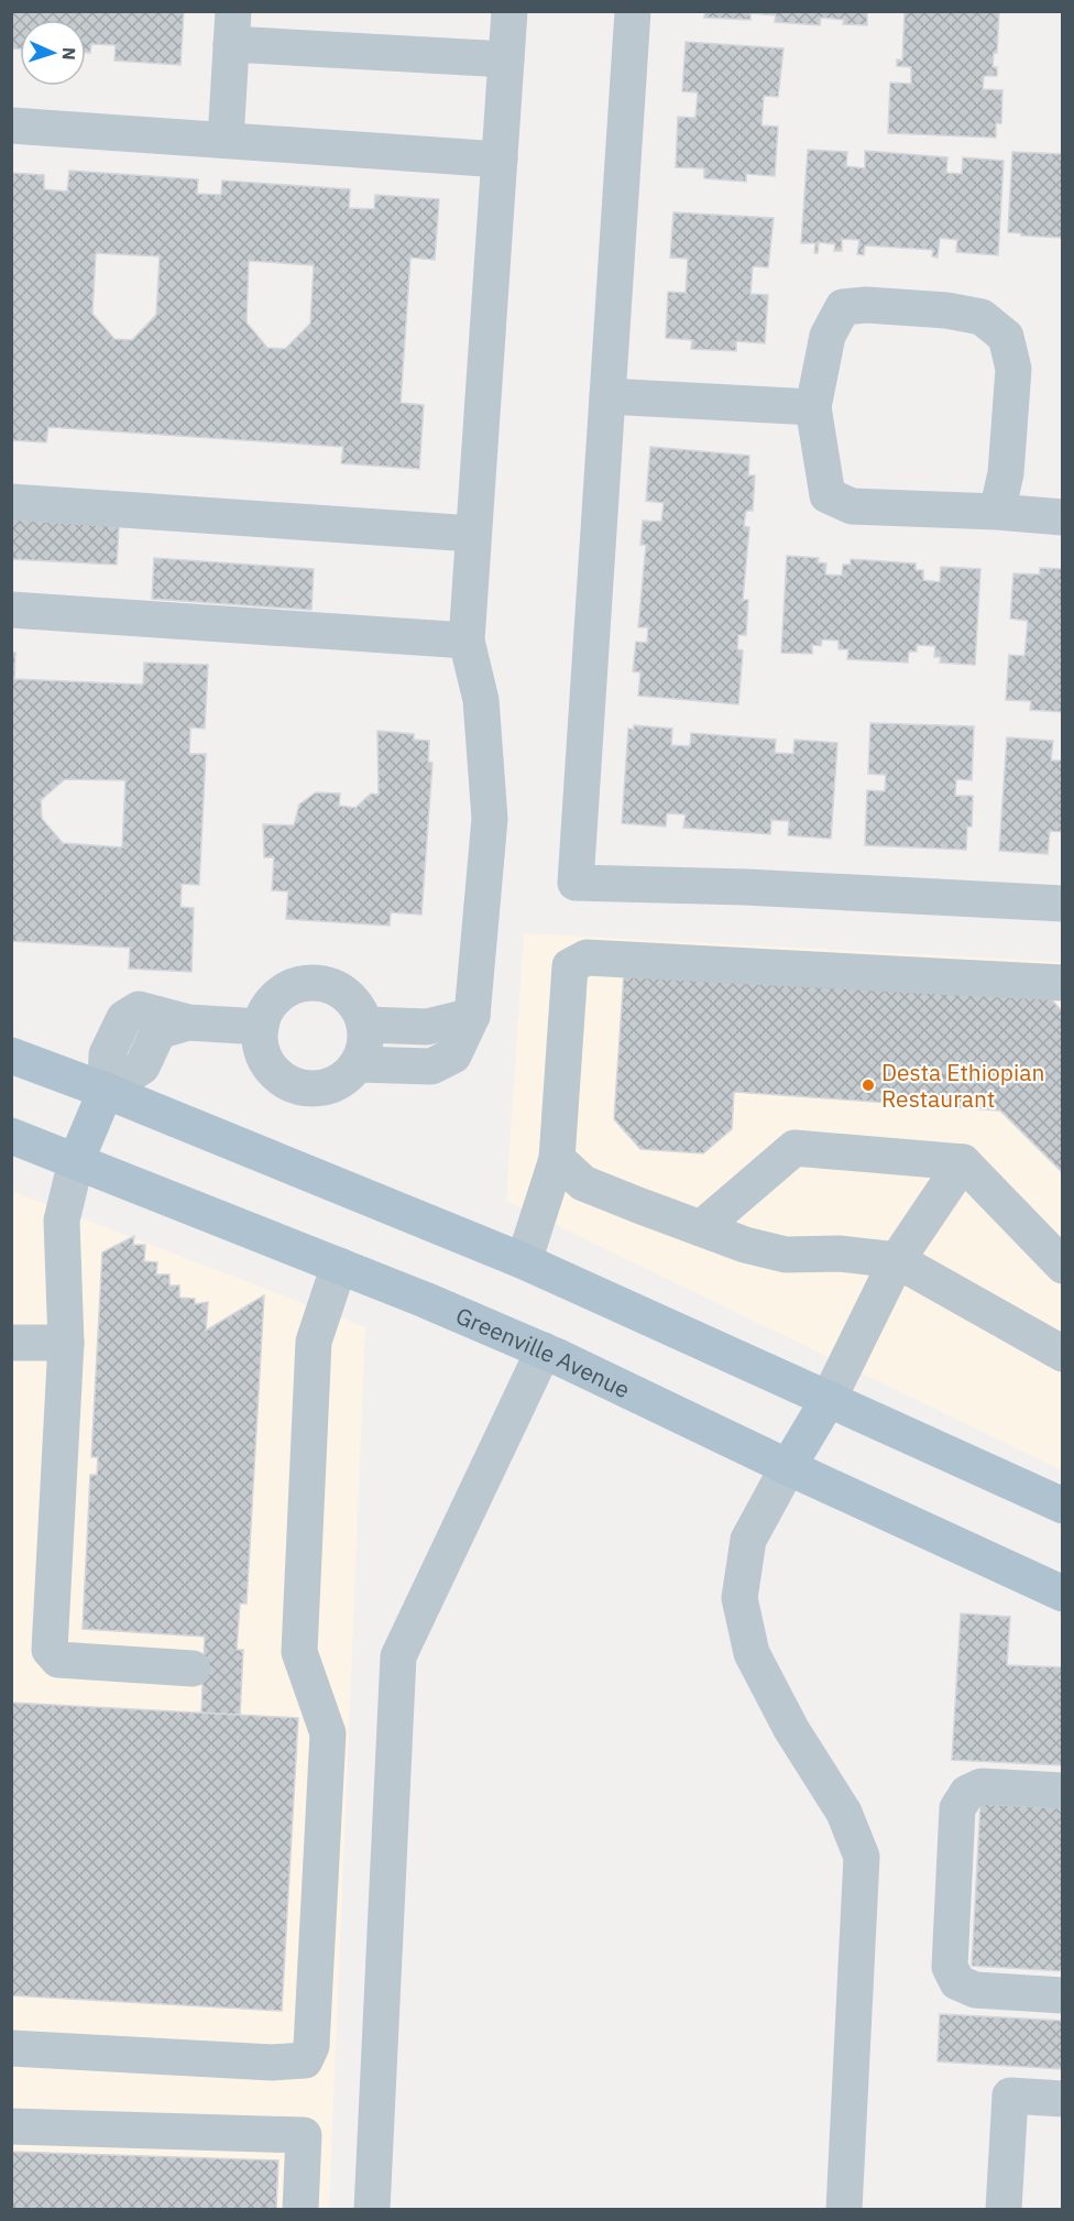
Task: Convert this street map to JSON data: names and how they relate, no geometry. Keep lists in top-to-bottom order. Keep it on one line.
{"streets":{"main road":["Greenville Avenue"]},"places":["Desta Ethiopian Restaurant"],"north":"right"}
